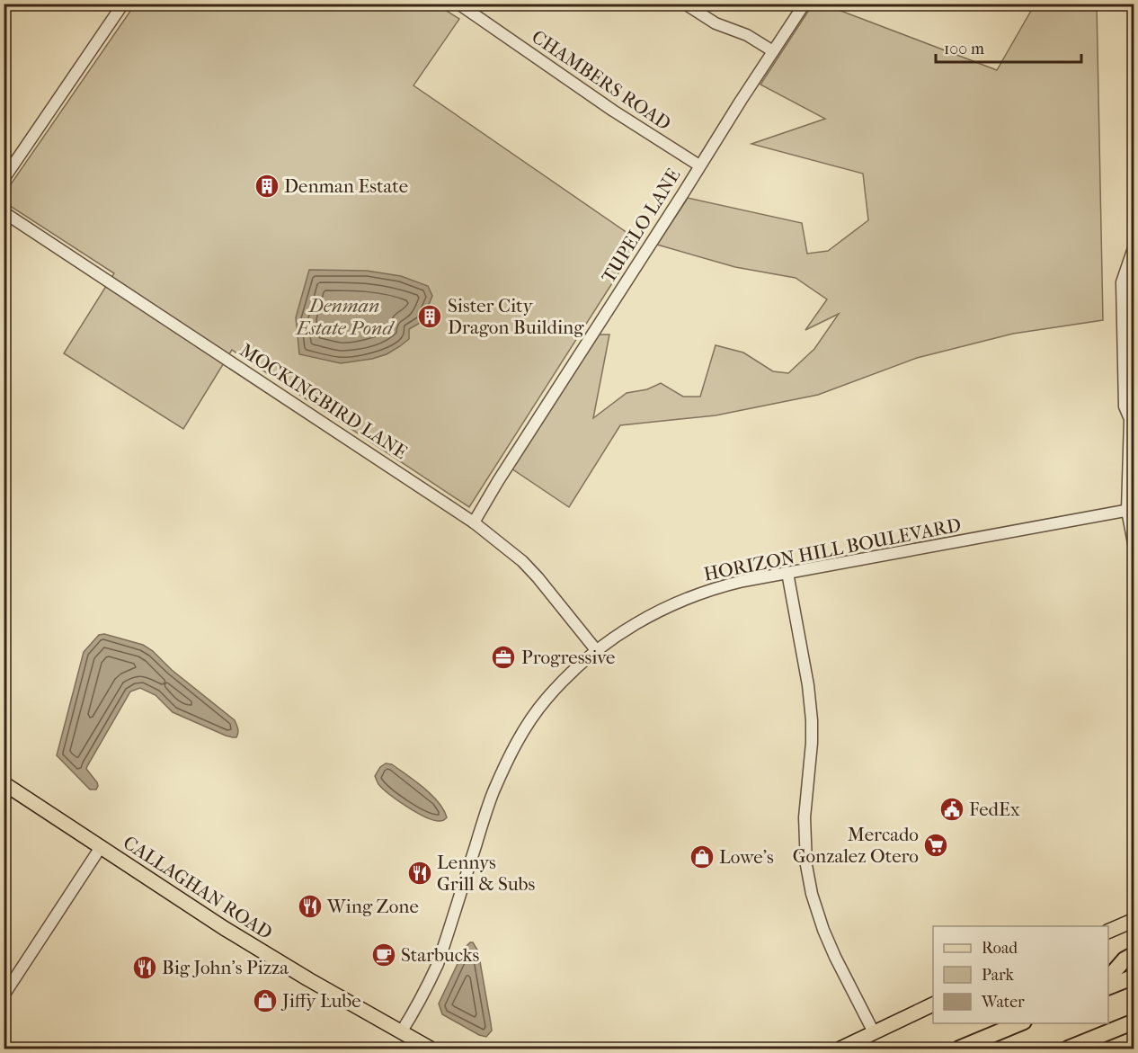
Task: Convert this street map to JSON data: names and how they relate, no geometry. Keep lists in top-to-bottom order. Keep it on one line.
{"streets":{"main road":["CALLAGHAN ROAD"],"street":["CHAMBERS ROAD","TUPELO LANE","MOCKINGBIRD LANE","HORIZON HILL BOULEVARD"]},"crossings":[["CHAMBERS ROAD","TUPELO LANE"],["TUPELO LANE","MOCKINGBIRD LANE"],["MOCKINGBIRD LANE","HORIZON HILL BOULEVARD"],["HORIZON HILL BOULEVARD","CALLAGHAN ROAD"]],"water":["Denman Estate Pond"],"places":{"building":["Denman Estate","Sister City Dragon Building"],"office":["Progressive"],"public building":["FedEx"],"supermarket":["Mercado Gonzalez Otero"],"shop":["Lowe's","Jiffy Lube"],"restaurant":["Lennys Grill & Subs","Wing Zone","Big John's Pizza"],"cafe":["Starbucks"]},"legend":["Road","Park","Water"],"scale_bar":"100 m"}
